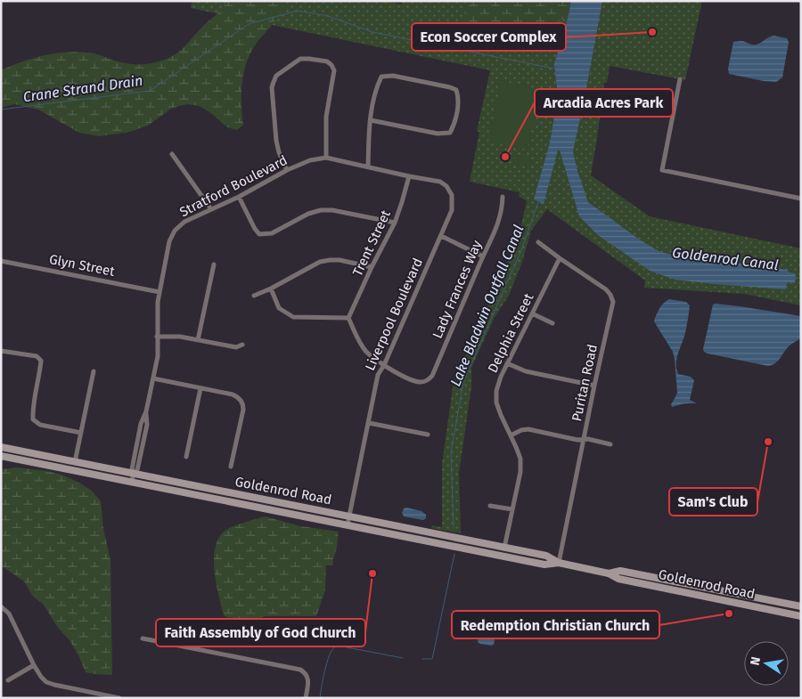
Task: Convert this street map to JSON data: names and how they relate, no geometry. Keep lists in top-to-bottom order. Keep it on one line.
{"streets":{"main road":["Goldenrod Road"],"street":["Stratford Boulevard","Trent Street","Glyn Street","Lady Frances Way","Liverpool Boulevard","Delphia Street","Puritan Road"]},"crossings":[["Stratford Boulevard","Trent Street"],["Stratford Boulevard","Glyn Street"],["Stratford Boulevard","Liverpool Boulevard"],["Stratford Boulevard","Goldenrod Road"],["Lady Frances Way","Liverpool Boulevard"],["Liverpool Boulevard","Goldenrod Road"],["Delphia Street","Puritan Road"],["Delphia Street","Goldenrod Road"],["Puritan Road","Goldenrod Road"]],"water":["Crane Strand Drain","Goldenrod Canal","Lake Bladwin Outfall Canal"],"places":["Econ Soccer Complex","Arcadia Acres Park","Sam's Club","Faith Assembly of God Church","Redemption Christian Church"],"north":"left"}
